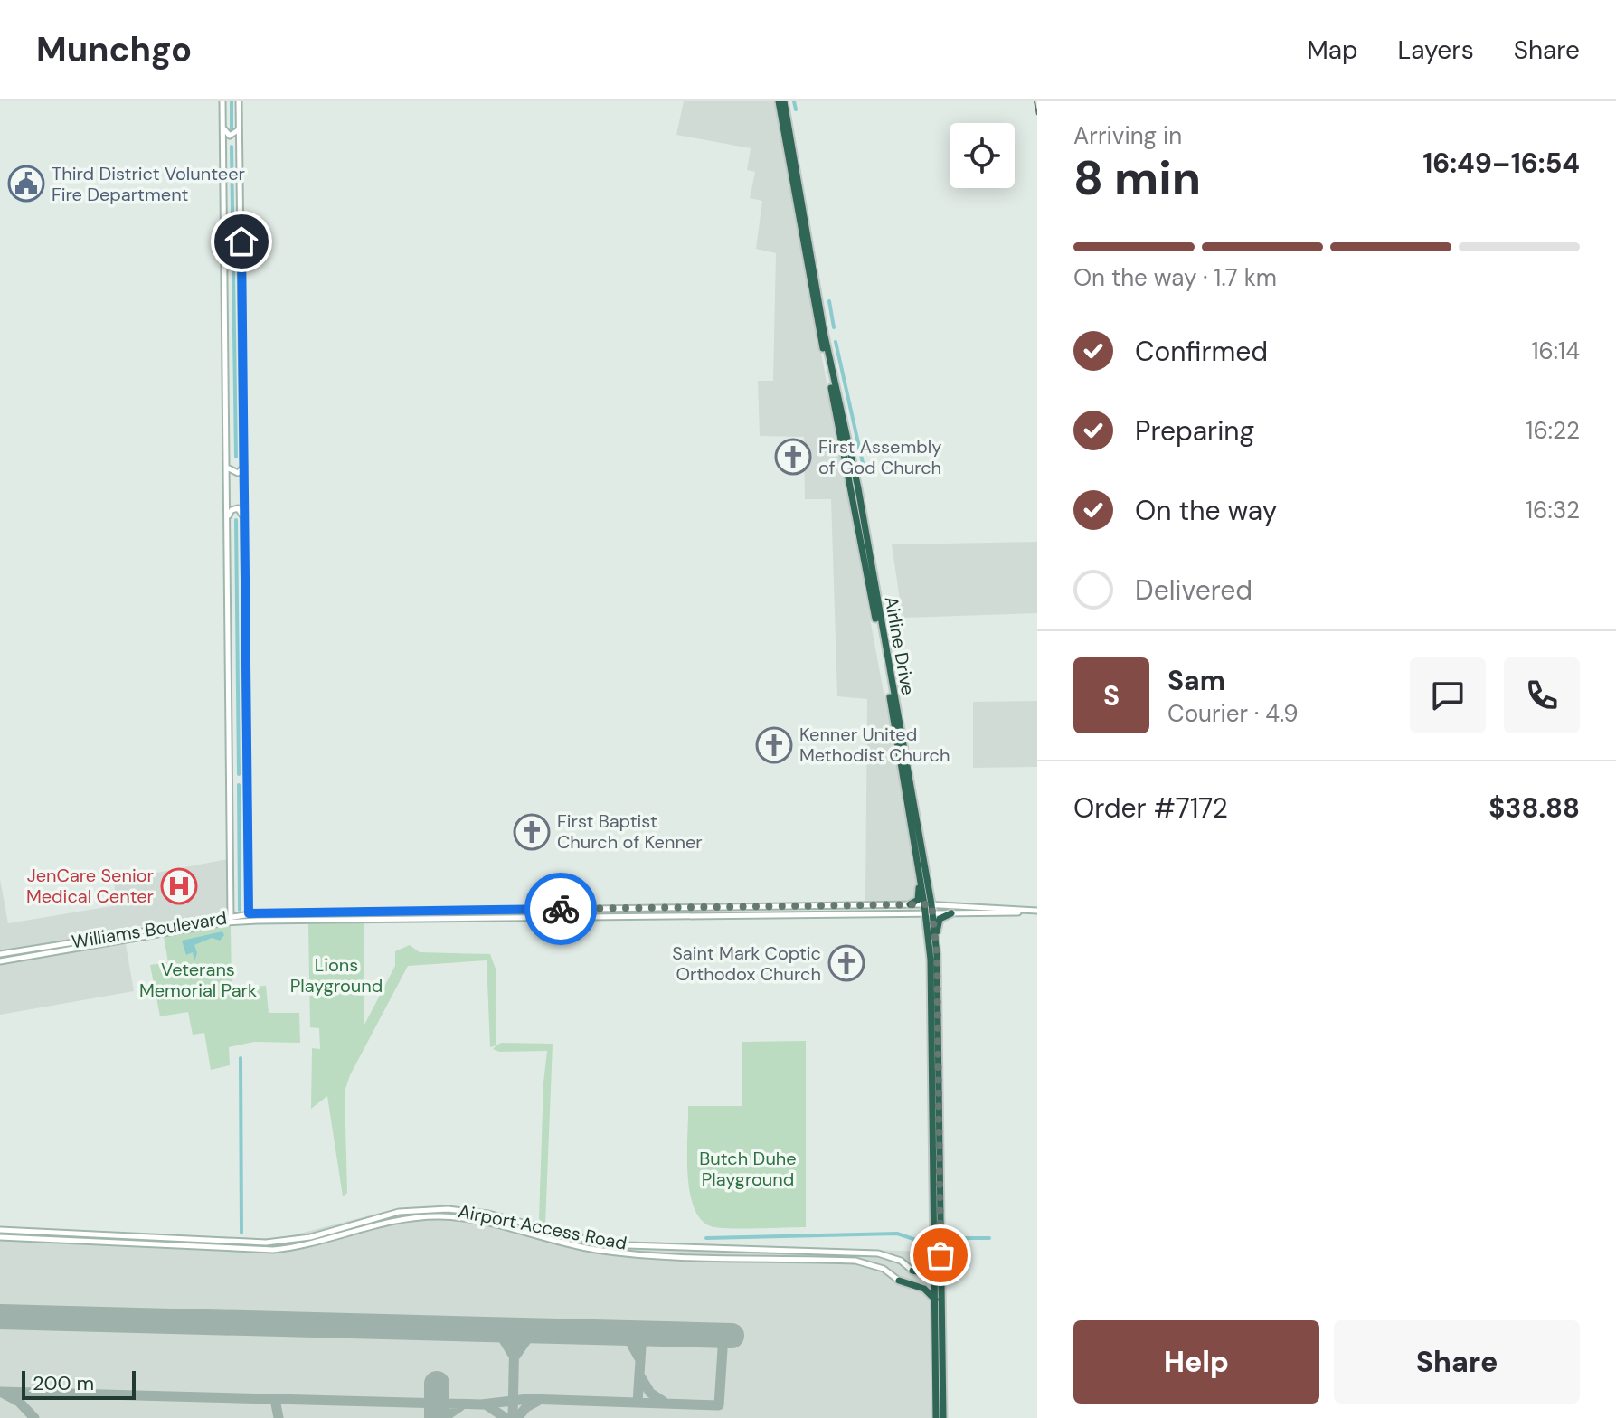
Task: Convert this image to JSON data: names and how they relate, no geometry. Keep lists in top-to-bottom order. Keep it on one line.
{"streets":{"highway":["Airline Drive"],"main road":["Williams Boulevard","Airport Access Road"]},"crossings":[["Airline Drive","Williams Boulevard"]],"parks":["Lions Playground","Veterans Memorial Park","Butch Duhe Playground"],"places":{"public building":["Third District Volunteer Fire Department"],"church":["First Assembly of God Church","Kenner United Methodist Church","First Baptist Church of Kenner","Saint Mark Coptic Orthodox Church"],"hospital":["JenCare Senior Medical Center"]},"scale_bar":"200 m","page":{"header":"Munchgo","nav":["Map","Layers","Share"],"heading":["8 min","Arriving in","16:49–16:54"],"panel":["Sam","Courier · 4.9","Order #7172","$38.88"],"bar":"On the way · 1.7 km","list":[["Confirmed","16:14"],["Preparing","16:22"],["On the way","16:32"],"Delivered"],"round":"S","buttons":["Help","Share"],"scale":"200 m"}}
